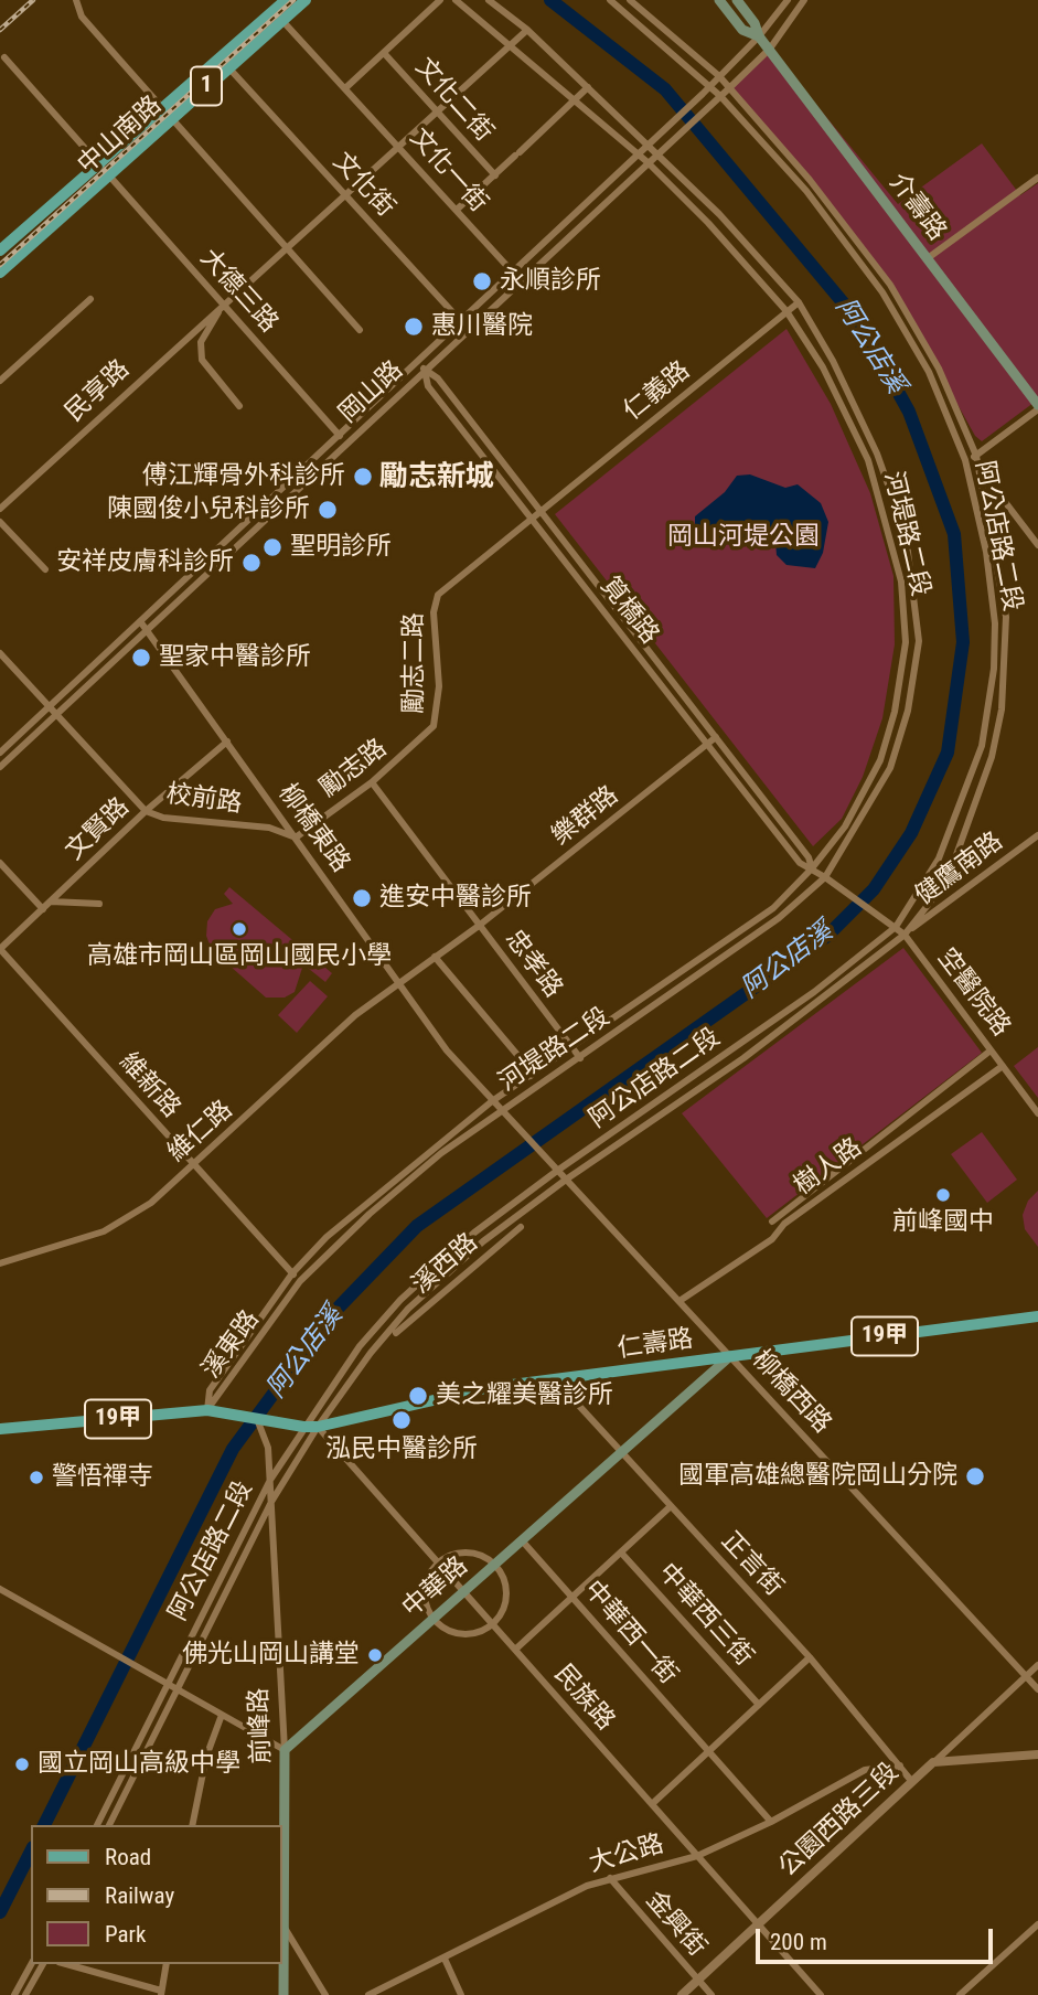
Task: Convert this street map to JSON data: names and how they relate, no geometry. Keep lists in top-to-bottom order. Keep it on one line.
{"streets":{"main road":["1","中山南路","介壽路","19甲","仁壽路","中華路","前峰路"],"street":["文化二街","文化一街","文化街","大德三路","民享路","仁義路","岡山路","河堤路二段","阿公店路二段","筧橋路","勵志二路","勵志路","校前路","樂群路","柳橋東路","文賢路","健鷹南路","忠孝路","空醫院路","維新路","維仁路","樹人路","溪西路","溪東路","柳橋西路","正言街","中華西三街","中華西一街","民族路","公園西路三段","大公路","金興街"]},"crossings":[["文化二街","民享路"],["中山南路","文化一街"],["中山南路","文化街"],["中山南路","大德三路"],["文化一街","民享路"],["文化一街","岡山路"],["文化街","民享路"],["文化街","岡山路"],["介壽路","岡山路"],["大德三路","民享路"],["大德三路","岡山路"],["民享路","河堤路二段"],["仁義路","河堤路二段"],["仁義路","筧橋路"],["仁義路","勵志二路"],["岡山路","河堤路二段"],["岡山路","阿公店路二段"],["岡山路","筧橋路"],["岡山路","校前路"],["岡山路","柳橋東路"],["河堤路二段","筧橋路"],["河堤路二段","柳橋東路"],["河堤路二段","忠孝路"],["河堤路二段","溪東路"],["阿公店路二段","筧橋路"],["阿公店路二段","健鷹南路"],["阿公店路二段","空醫院路"],["阿公店路二段","仁壽路"],["阿公店路二段","柳橋西路"],["阿公店路二段","民族路"],["阿公店路二段","前峰路"],["筧橋路","勵志二路"],["筧橋路","樂群路"],["筧橋路","空醫院路"],["勵志二路","勵志路"],["勵志路","校前路"],["勵志路","柳橋東路"],["勵志路","忠孝路"],["校前路","柳橋東路"],["校前路","文賢路"],["樂群路","忠孝路"],["樂群路","維仁路"],["柳橋東路","文賢路"],["柳橋東路","維仁路"],["柳橋東路","溪東路"],["柳橋東路","柳橋西路"],["文賢路","維新路"],["健鷹南路","空醫院路"],["空醫院路","樹人路"],["維新路","維仁路"],["維新路","溪東路"],["樹人路","柳橋西路"],["19甲","溪東路"],["19甲","仁壽路"],["19甲","前峰路"],["仁壽路","柳橋西路"],["仁壽路","正言街"],["仁壽路","中華路"],["仁壽路","民族路"],["仁壽路","前峰路"],["柳橋西路","中華路"],["柳橋西路","公園西路三段"],["正言街","中華路"],["正言街","公園西路三段"],["正言街","大公路"],["中華路","中華西一街"],["中華路","民族路"],["中華路","前峰路"],["中華西一街","大公路"],["民族路","公園西路三段"],["民族路","大公路"],["公園西路三段","金興街"],["大公路","金興街"]],"districts":["勵志新城"],"water":["阿公店溪"],"parks":["岡山河堤公園"],"places":["永順診所","惠川醫院","傅江輝骨外科診所","陳國俊小兒科診所","聖明診所","安祥皮膚科診所","聖家中醫診所","進安中醫診所","高雄市岡山區岡山國民小學","前峰國中","美之耀美醫診所","泓民中醫診所","國軍高雄總醫院岡山分院","警悟禪寺","佛光山岡山講堂","國立岡山高級中學"],"legend":["Road","Railway","Park"],"scale_bar":"200 m"}
